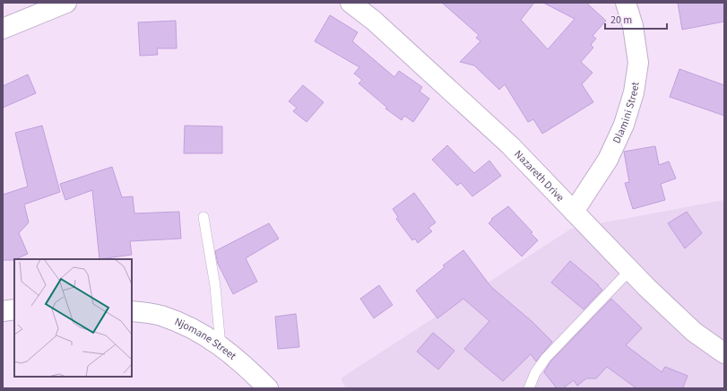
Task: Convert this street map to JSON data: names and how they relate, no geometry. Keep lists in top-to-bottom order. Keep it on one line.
{"streets":{"street":["Dlamini Street","Nazareth Drive","Njomane Street"]},"crossings":[["Dlamini Street","Nazareth Drive"]],"scale_bar":"20 m"}
